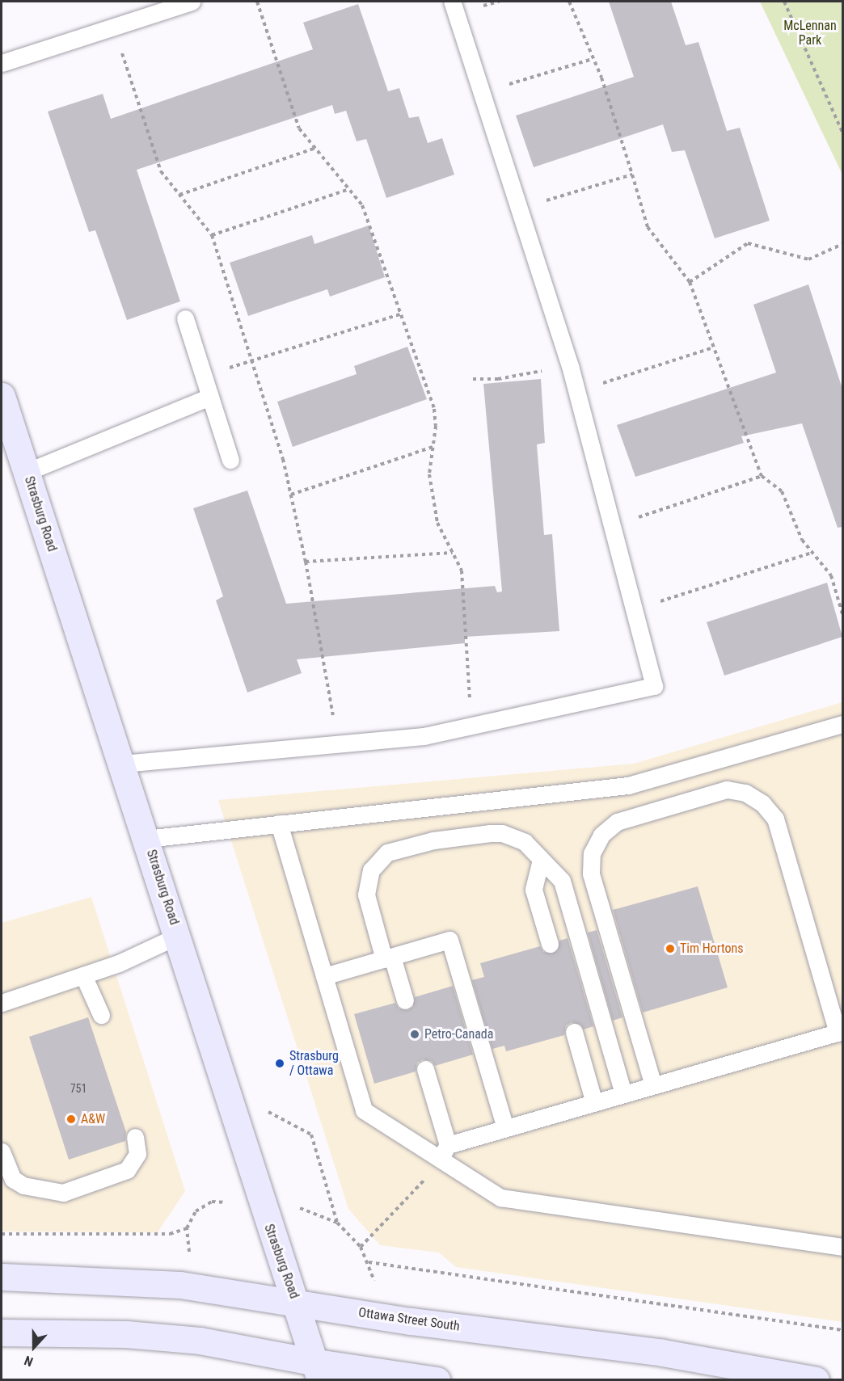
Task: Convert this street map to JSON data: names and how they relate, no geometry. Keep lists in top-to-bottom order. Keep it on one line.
{"streets":{"main road":["Strasburg Road","Ottawa Street South"]},"crossings":[["Strasburg Road","Ottawa Street South"]],"parks":["McLennan Park"],"places":["Tim Hortons","Petro-Canada","Strasburg / Ottawa","A&W"],"house_numbers":["751"],"north":"bottom"}
